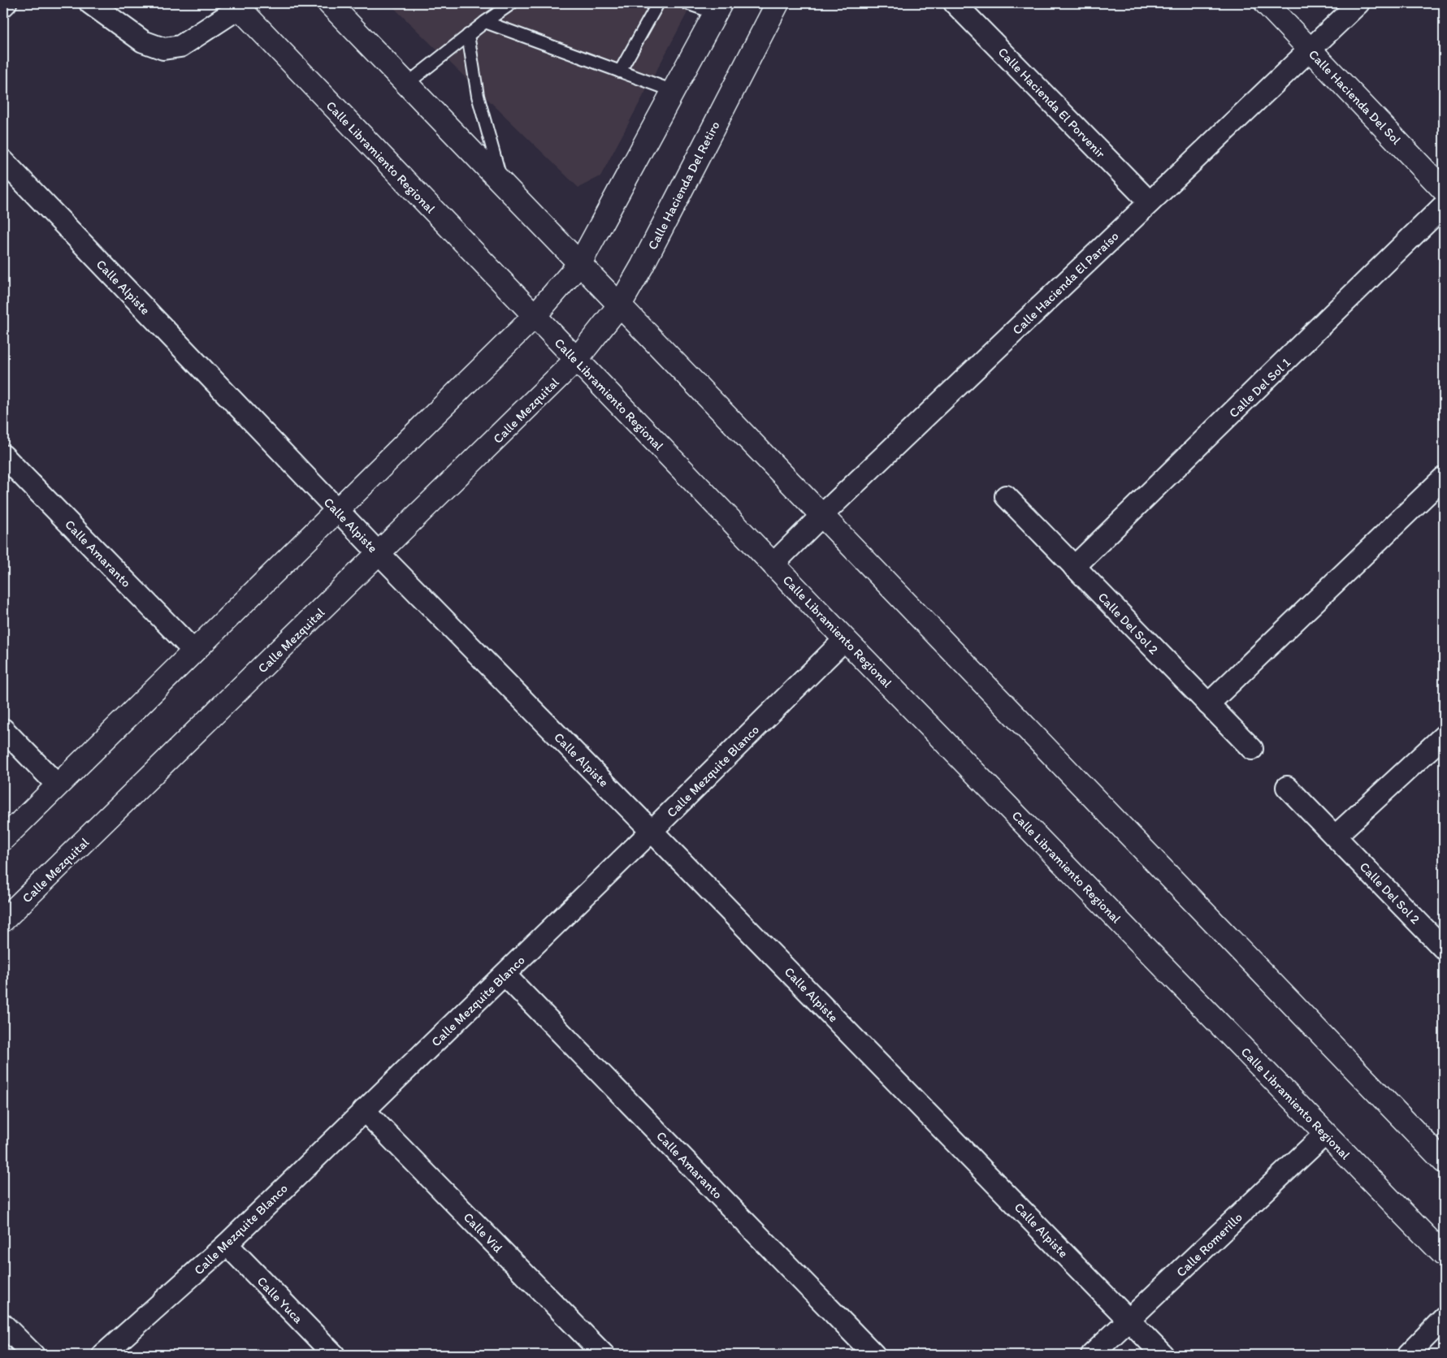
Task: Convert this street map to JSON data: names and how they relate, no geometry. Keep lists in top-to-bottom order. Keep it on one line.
{"streets":{"street":["Calle Hacienda Del Sol","Calle Hacienda El Porvenir","Calle Libramiento Regional","Calle Hacienda Del Retiro","Calle Hacienda El Paraíso","Calle Alpiste","Calle Del Sol 1","Calle Mezquital","Calle Amaranto","Calle Del Sol 2","Calle Mezquite Blanco","Calle Vid","Calle Romerillo","Calle Yuca"]},"crossings":[["Calle Hacienda Del Sol","Calle Hacienda El Paraíso"],["Calle Hacienda El Porvenir","Calle Hacienda El Paraíso"],["Calle Libramiento Regional","Calle Hacienda Del Retiro"],["Calle Libramiento Regional","Calle Hacienda El Paraíso"],["Calle Libramiento Regional","Calle Mezquital"],["Calle Libramiento Regional","Calle Mezquite Blanco"],["Calle Libramiento Regional","Calle Romerillo"],["Calle Hacienda Del Retiro","Calle Mezquital"],["Calle Alpiste","Calle Mezquital"],["Calle Alpiste","Calle Mezquite Blanco"],["Calle Alpiste","Calle Romerillo"],["Calle Del Sol 1","Calle Del Sol 2"],["Calle Amaranto","Calle Mezquite Blanco"],["Calle Mezquite Blanco","Calle Vid"],["Calle Mezquite Blanco","Calle Yuca"]]}
